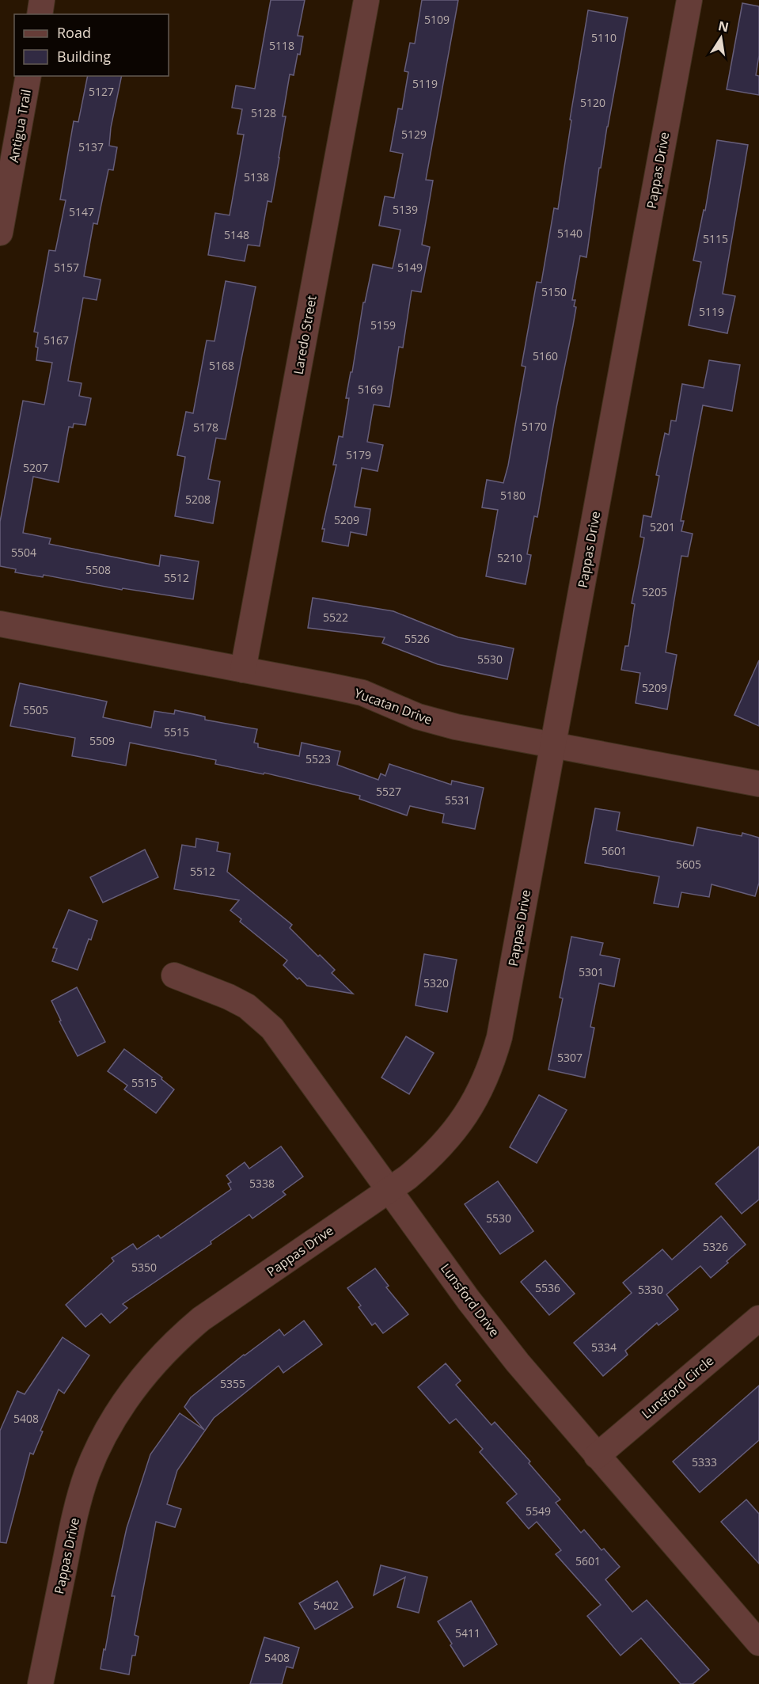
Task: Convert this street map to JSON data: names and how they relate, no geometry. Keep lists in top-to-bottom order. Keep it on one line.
{"streets":{"street":["Antigua Trail","Pappas Drive","Laredo Street","Yucatan Drive","Lunsford Drive","Lunsford Circle"]},"crossings":[["Pappas Drive","Yucatan Drive"],["Pappas Drive","Lunsford Drive"],["Laredo Street","Yucatan Drive"],["Lunsford Drive","Lunsford Circle"]],"house_numbers":["5109","5110","5118","5119","5127","5120","5128","5129","5137","5138","5139","5147","5140","5148","5115","5157","5149","5150","5119","5159","5167","5160","5168","5169","5170","5178","5179","5207","5180","5208","5209","5201","5504","5210","5508","5512","5205","5522","5526","5530","5209","5505","5515","5509","5523","5527","5531","5601","5605","5512","5301","5320","5307","5515","5338","5530","5326","5350","5536","5330","5334","5355","5408","5333","5549","5601","5402","5411","5408"],"legend":["Road","Building"],"north":"top"}
